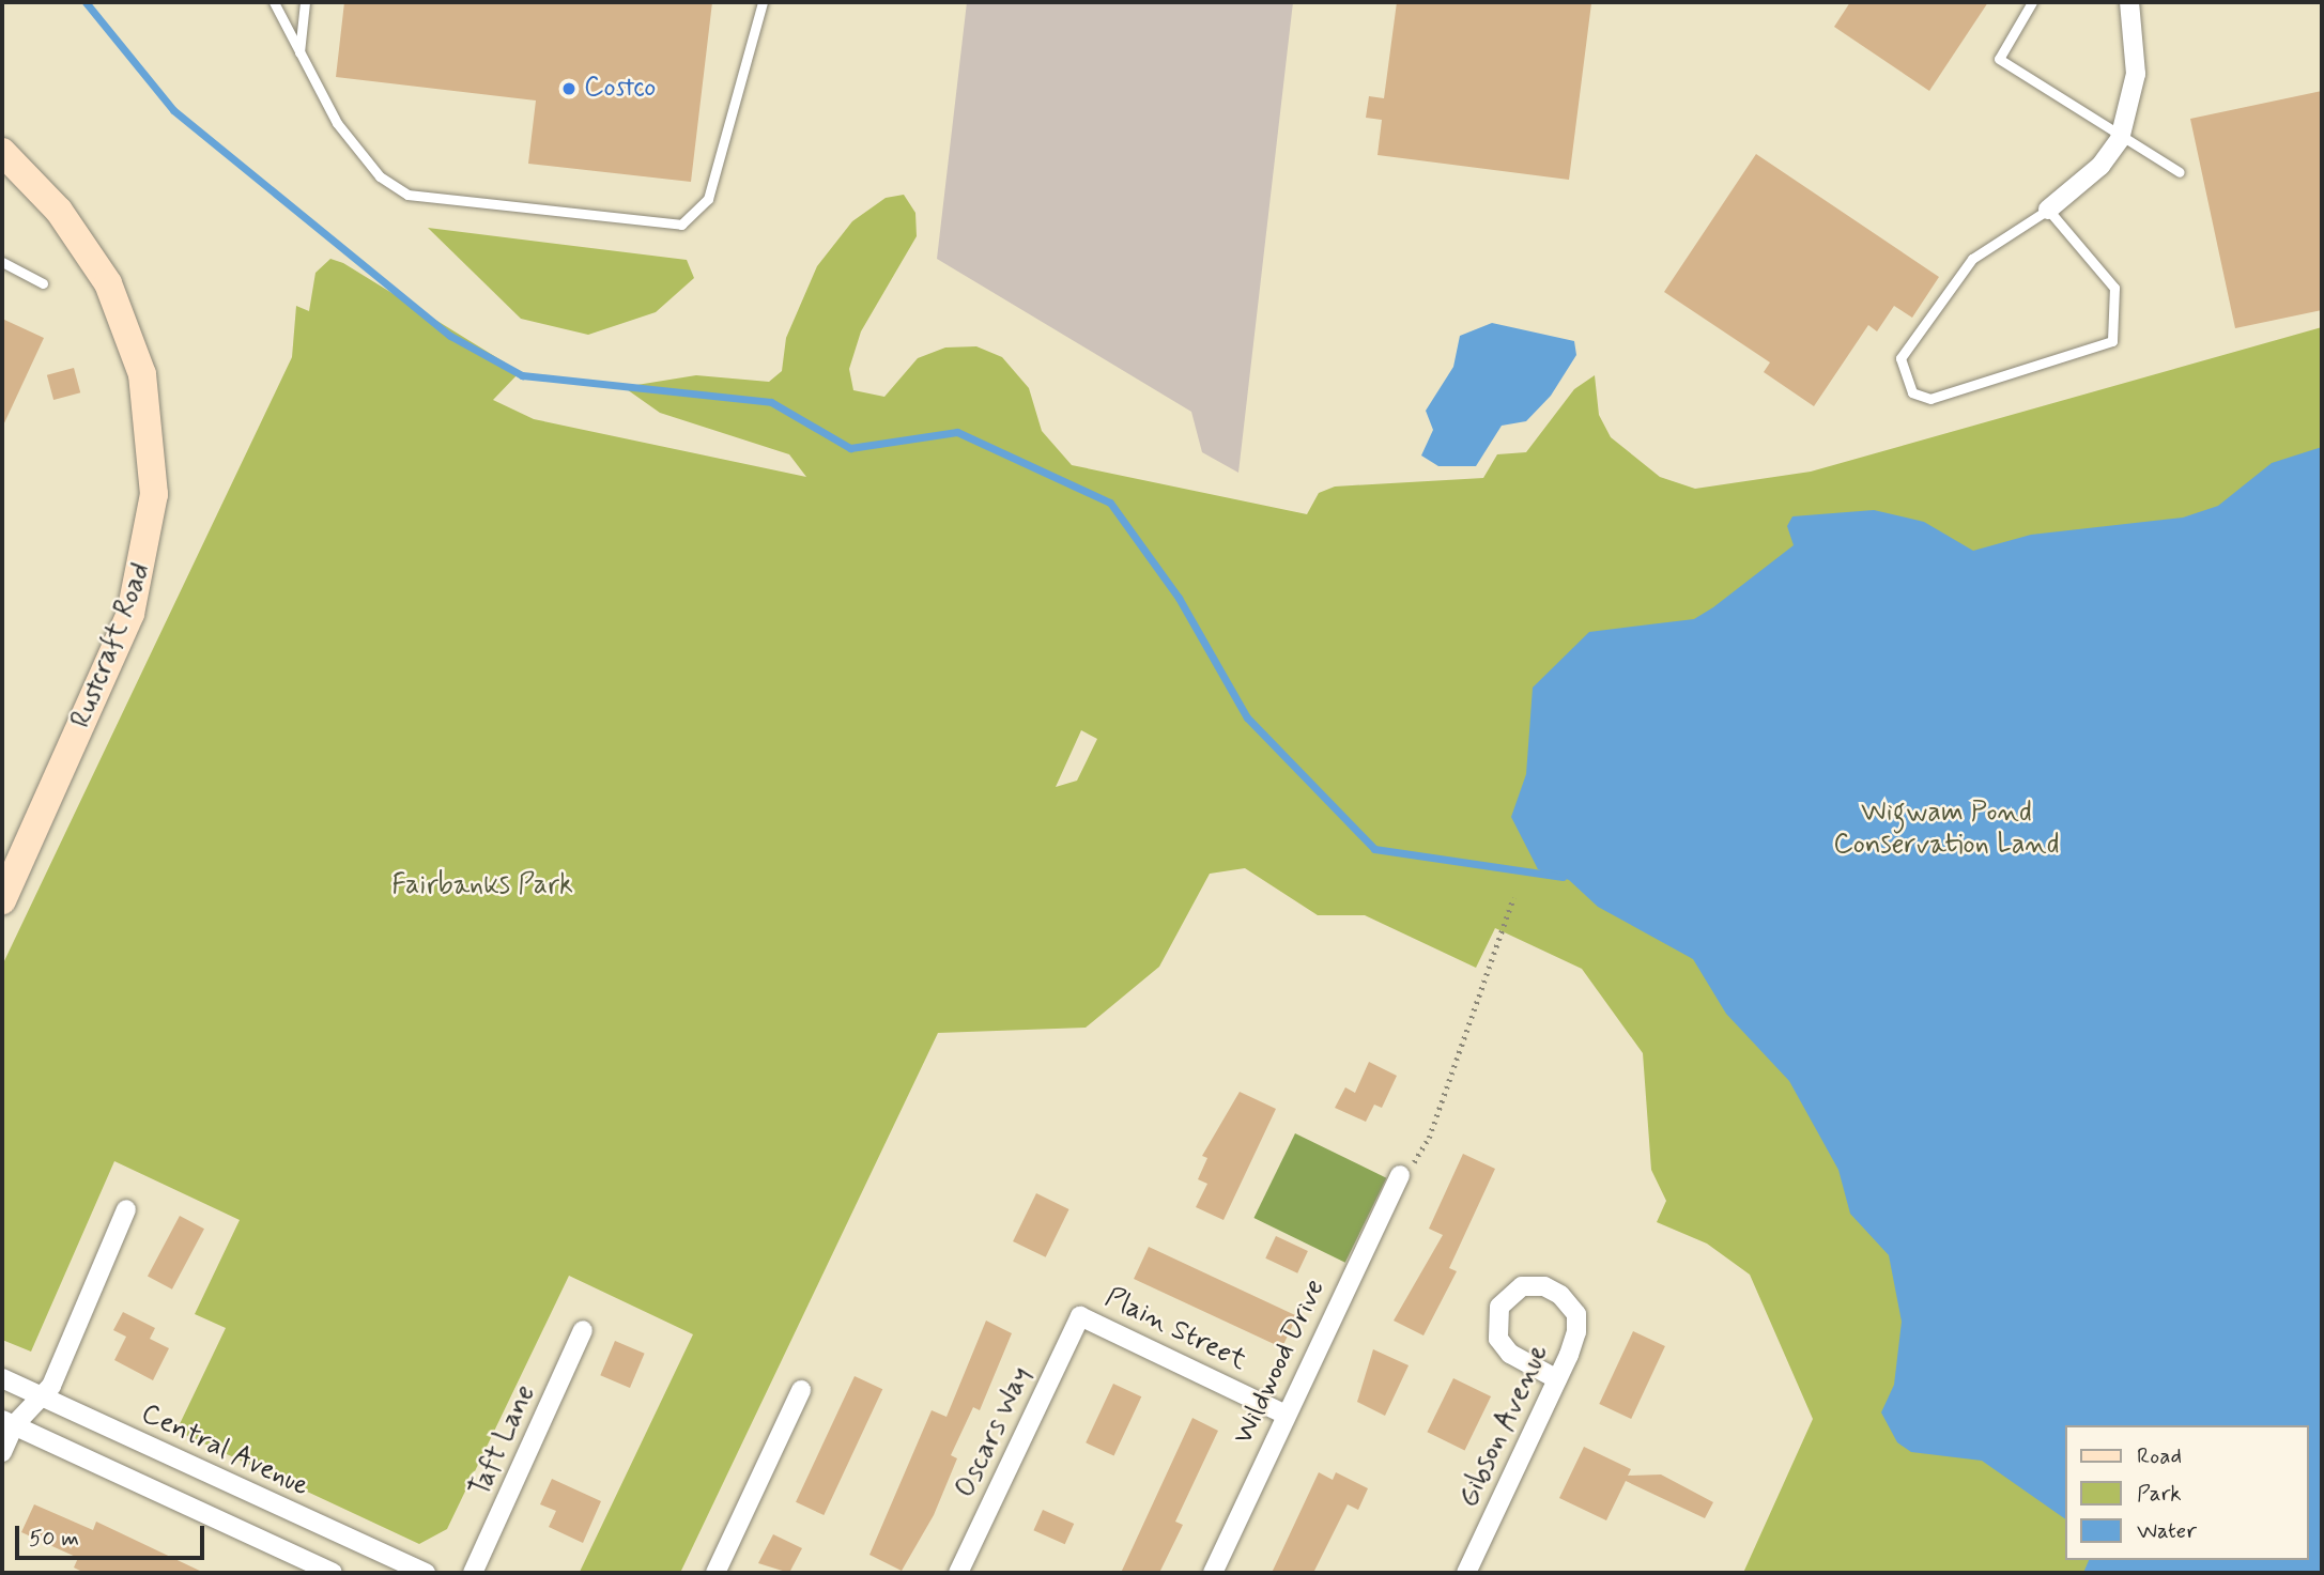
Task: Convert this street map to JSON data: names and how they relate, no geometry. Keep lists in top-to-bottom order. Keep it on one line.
{"streets":{"main road":["Rustcraft Road"],"street":["Plain Street","Wildwood Drive","Gibson Avenue","Oscars Way","Taft Lane","Central Avenue"]},"crossings":[["Plain Street","Wildwood Drive"],["Plain Street","Oscars Way"]],"parks":["Wigwam Pond Conservation Land","Fairbanks Park"],"places":["Costco"],"legend":["Road","Park","Water"],"scale_bar":"50 m"}
